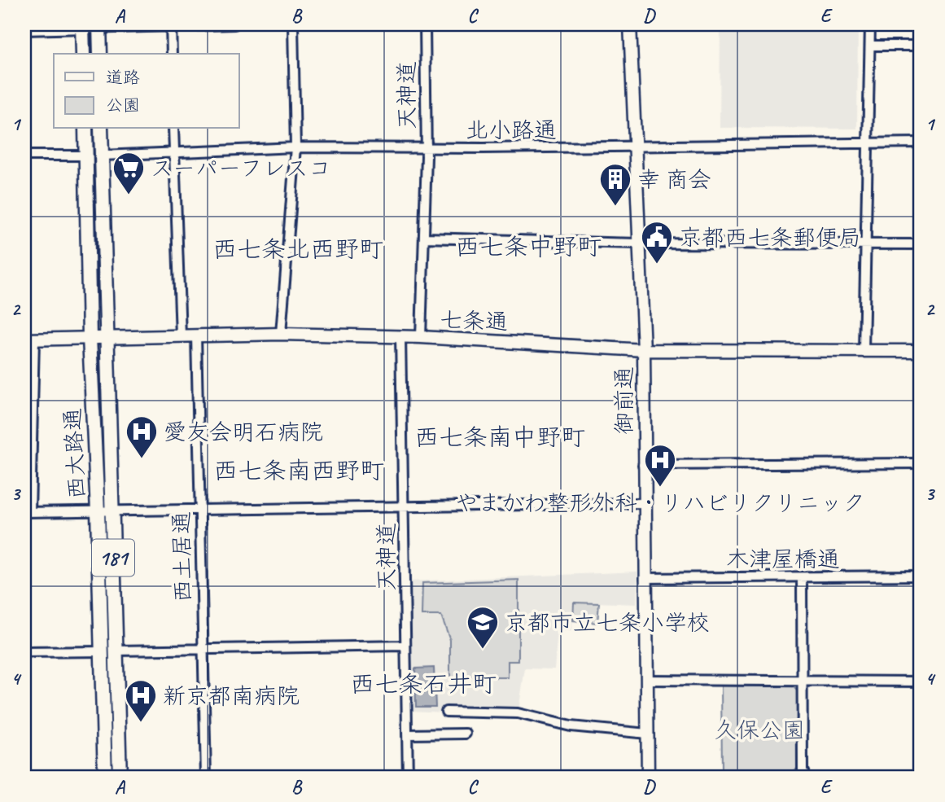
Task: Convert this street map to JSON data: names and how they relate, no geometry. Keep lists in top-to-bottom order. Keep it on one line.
{"streets":{"main road":["七条通","御前通","西大路通","181"],"street":["天神道","北小路通","西土居通","木津屋橋通"]},"crossings":[["天神道","北小路通"],["天神道","七条通"],["北小路通","御前通"],["北小路通","西大路通"],["七条通","御前通"],["七条通","西大路通"],["七条通","西土居通"],["御前通","木津屋橋通"]],"districts":["西七条中野町","西七条北西野町","西七条南中野町","西七条南西野町","西七条石井町"],"parks":["久保公園"],"places":{"supermarket":["スーパーフレスコ"],"building":["幸 商会"],"public building":["京都西七条郵便局"],"hospital":["愛友会明石病院","やまかわ整形外科・リハビリクリニック","新京都南病院"],"school or university":["京都市立七条小学校"]},"legend":["道路","公園"],"grid":{"columns":["A","B","C","D","E"],"rows":["1","2","3","4"]}}
